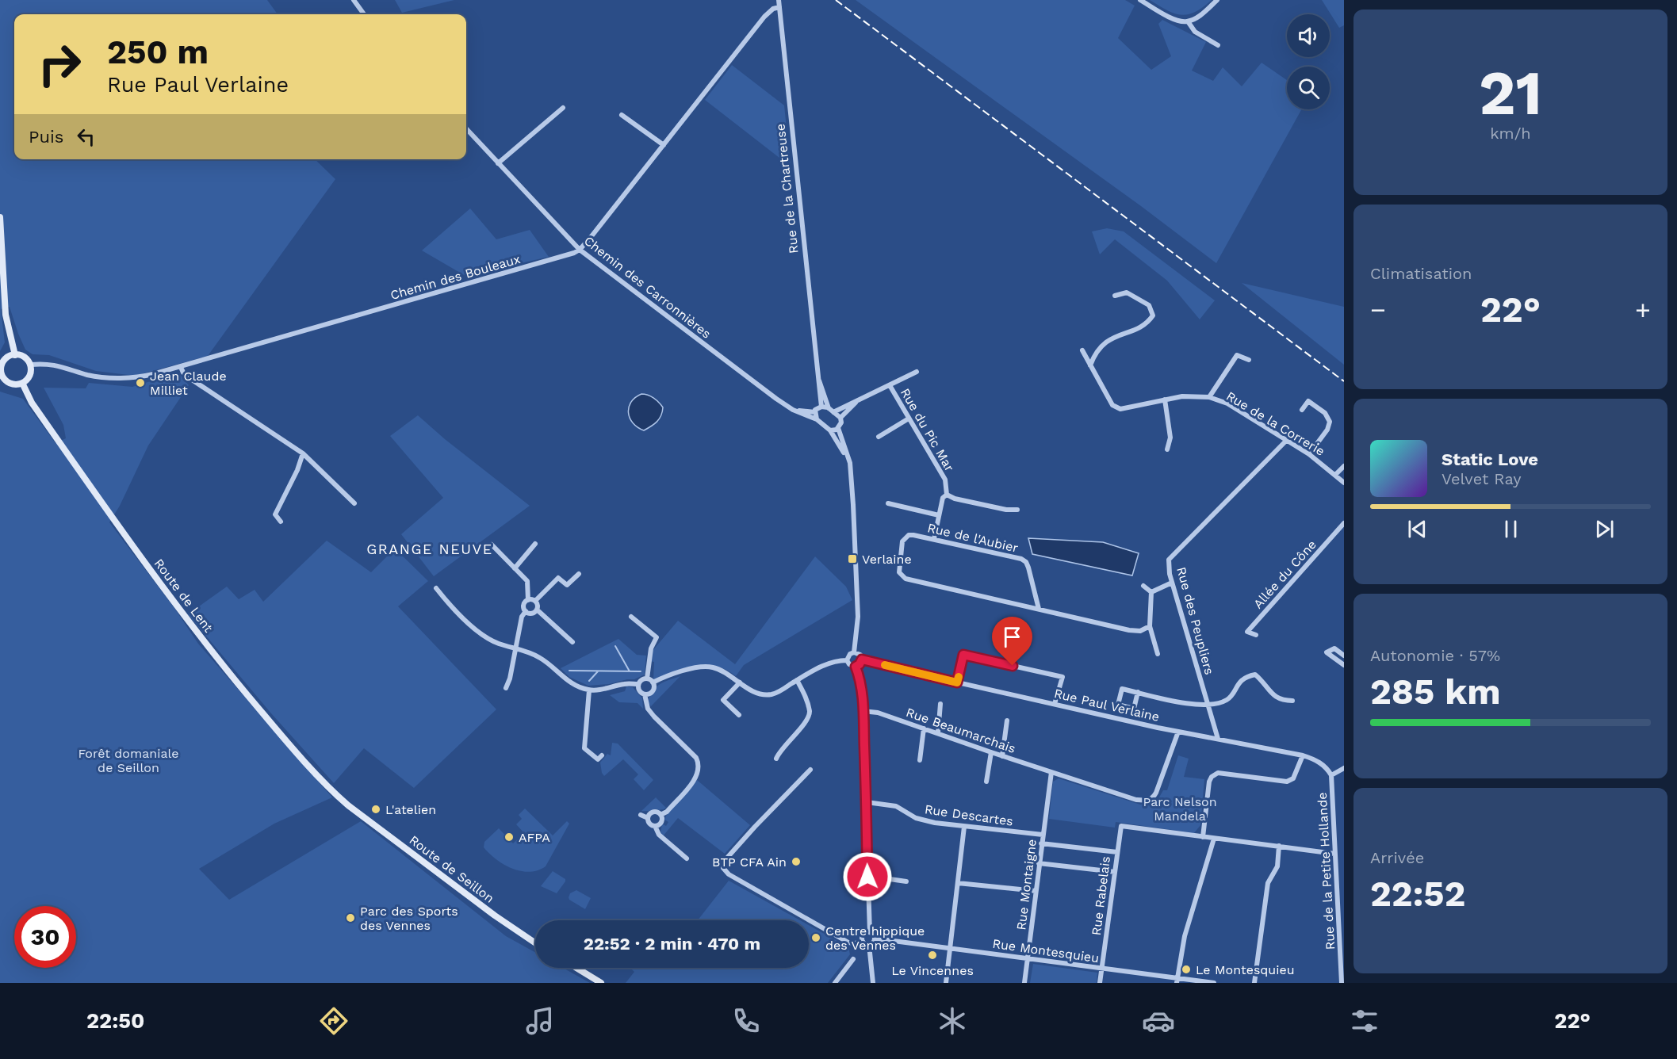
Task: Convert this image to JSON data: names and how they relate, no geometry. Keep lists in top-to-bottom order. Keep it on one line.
{"streets":{"street":["Rue de la Chartreuse","Chemin des Bouleaux","Chemin des Carronnières","Rue de la Correrie","Rue du Pic Mar","Rue de l'Aubier","Allée du Cône","Route de Lent","Rue des Peupliers","Rue Paul Verlaine","Rue Beaumarchais","Rue Descartes","Route de Seillon","Rue de la Petite Hollande","Rue Montaigne","Rue Rabelais","Rue Montesquieu"]},"crossings":[["Rue de la Chartreuse","Chemin des Bouleaux"],["Rue de la Chartreuse","Chemin des Carronnières"],["Chemin des Bouleaux","Chemin des Carronnières"],["Chemin des Bouleaux","Route de Lent"],["Rue de la Correrie","Rue des Peupliers"],["Route de Lent","Route de Seillon"],["Rue des Peupliers","Rue Paul Verlaine"],["Rue Paul Verlaine","Rue Beaumarchais"],["Rue Paul Verlaine","Rue de la Petite Hollande"],["Rue Beaumarchais","Rue Montaigne"],["Rue Descartes","Rue Montaigne"],["Rue Montaigne","Rue Montesquieu"],["Rue Rabelais","Rue Montesquieu"]],"districts":["GRANGE NEUVE"],"parks":["Forêt domaniale de Seillon","Parc Nelson Mandela"],"places":{"other":["Jean Claude Milliet","L'atelien","AFPA","BTP CFA Ain","Parc des Sports des Vennes","Centre hippique des Vennes","Le Vincennes","Le Montesquieu"],"transit":["Verlaine"]},"page":{"tile":[["21","km/h"],"Climatisation",["Autonomie · 57%","285 km"],["Arrivée","22:52"]],"turn":["250 m","Rue Paul Verlaine"],"then":"Puis","heat":["−","22°","+"],"song":["Static Love","Velvet Ray"],"limit":"30","trip":"22:52 · 2 min · 470 m","tabs":["22:50","22°"]}}
